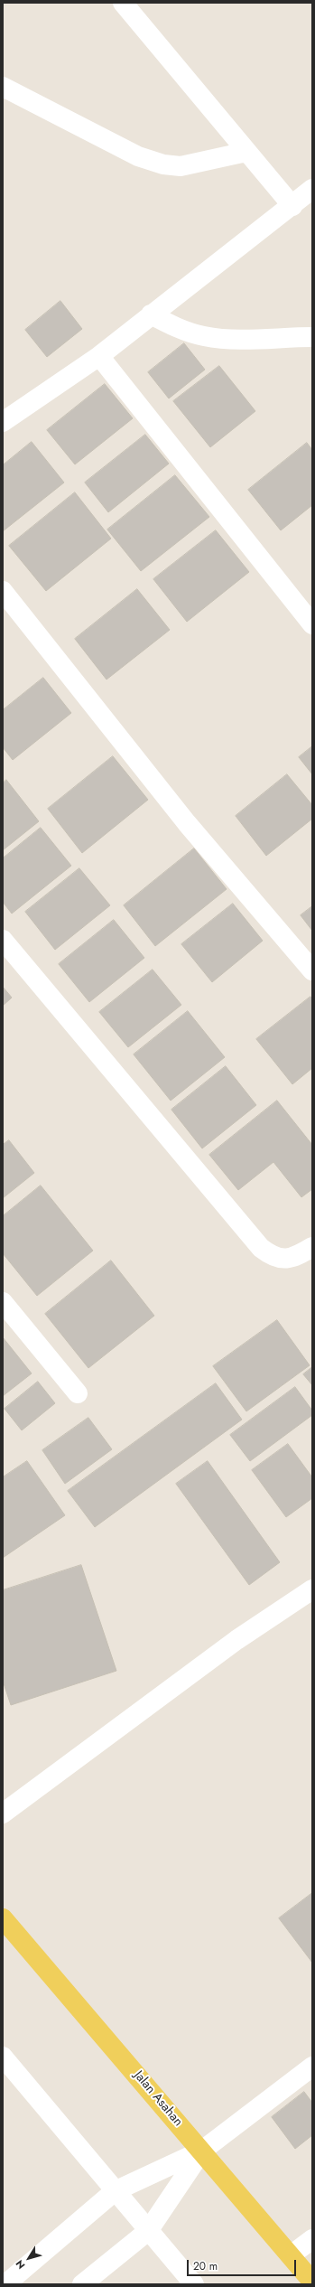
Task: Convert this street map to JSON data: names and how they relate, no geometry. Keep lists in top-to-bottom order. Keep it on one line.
{"streets":{"main road":["Jalan Asahan"]},"scale_bar":"20 m","north":"bottom left"}
